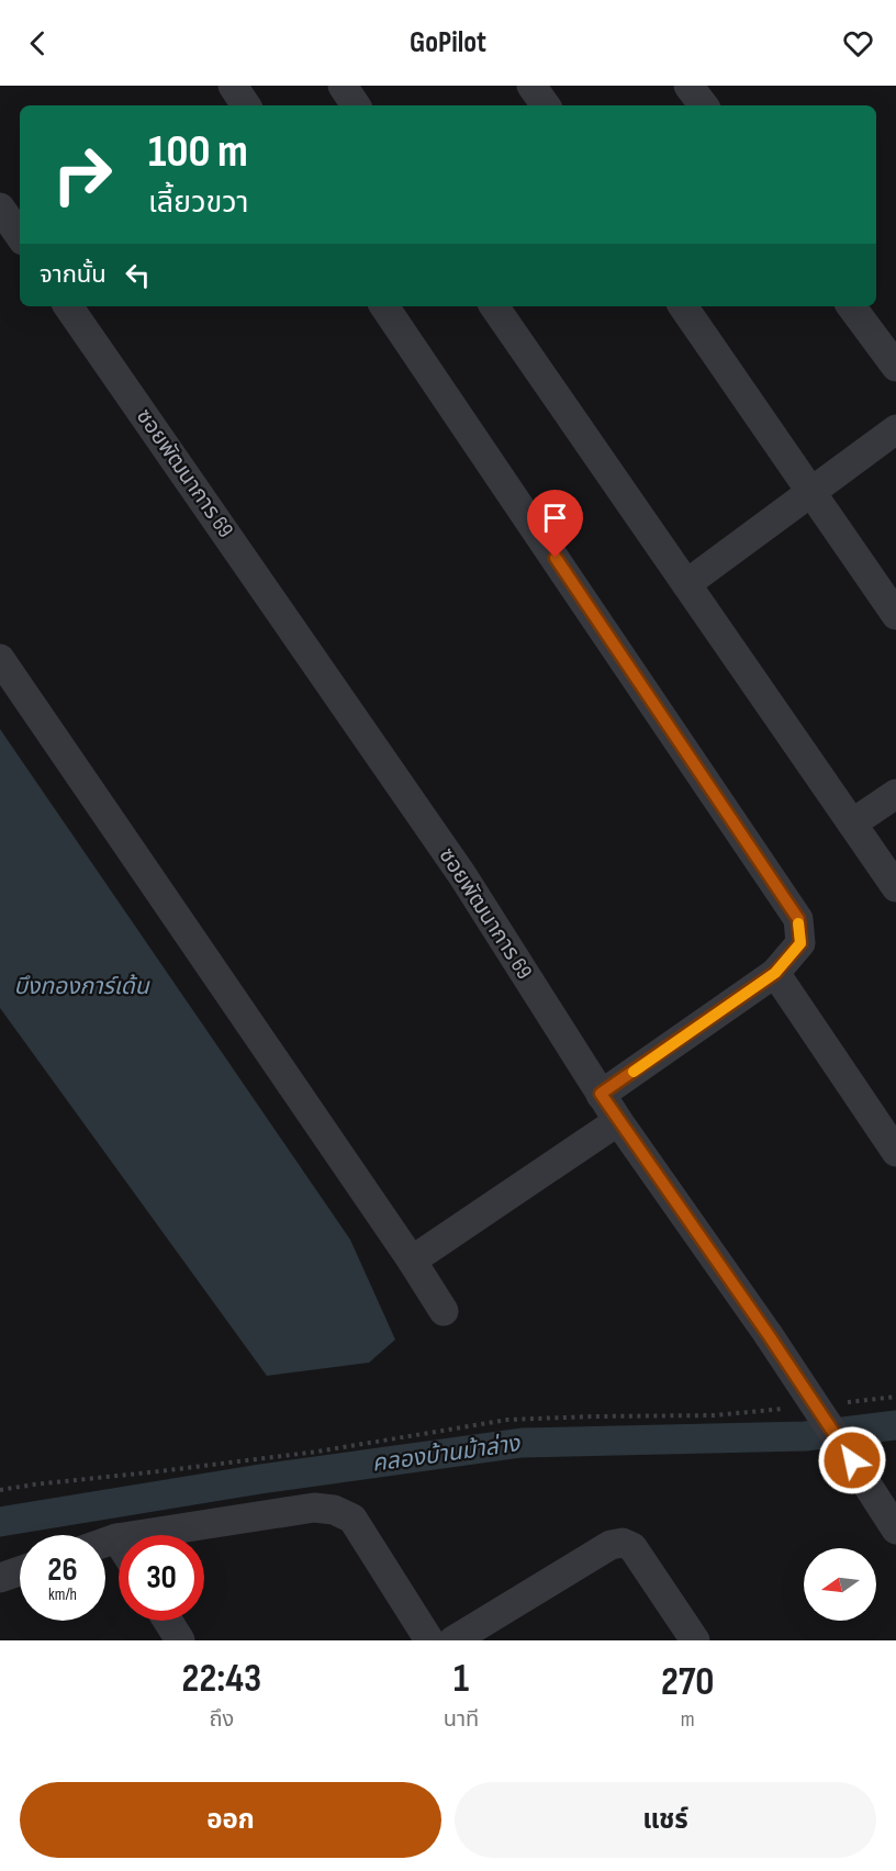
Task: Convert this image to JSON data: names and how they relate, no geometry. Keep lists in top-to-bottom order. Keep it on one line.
{"streets":{"street":["ซอยพัฒนาการ 69"]},"water":["บึงทองการ์เด้น","คลองบ้านม้าล่าง"],"north":"left","page":{"header":"GoPilot","turn":["100 m","เลี้ยวขวา"],"then":"จากนั้น","speed":"26 km/h","limit":"30","eta":["22:43","ถึง","1","นาที","270","m"],"buttons":["ออก","แชร์"]}}
